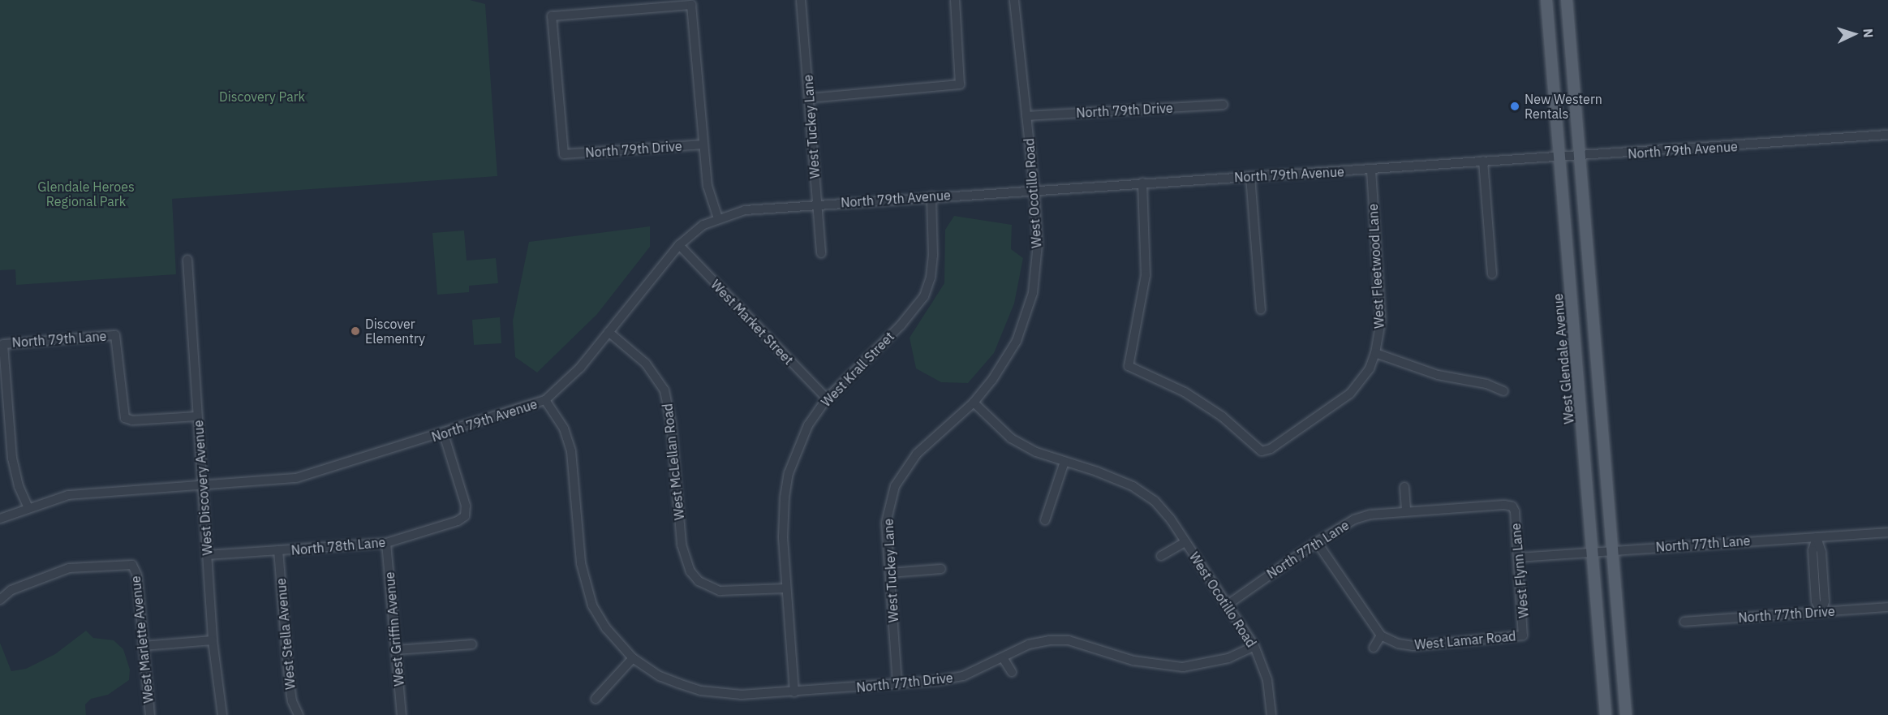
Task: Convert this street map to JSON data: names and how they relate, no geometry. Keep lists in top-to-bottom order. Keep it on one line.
{"streets":{"main road":["West Glendale Avenue"],"street":["North 79th Drive","West Tuckey Lane","North 79th Avenue","West Ocotillo Road","West Fleetwood Lane","West Market Street","North 79th Lane","West Krall Street","West McLellan Road","West Discovery Avenue","North 77th Lane","North 78th Lane","West Flynn Lane","North 77th Drive","West Griffin Avenue","West Stella Avenue","West Marlette Avenue","West Lamar Road"]},"crossings":[["North 79th Drive","West Ocotillo Road"],["West Tuckey Lane","North 79th Avenue"],["West Tuckey Lane","West Ocotillo Road"],["West Tuckey Lane","North 77th Drive"],["North 79th Avenue","West Ocotillo Road"],["North 79th Avenue","West Fleetwood Lane"],["North 79th Avenue","West Market Street"],["North 79th Avenue","North 79th Lane"],["North 79th Avenue","West Glendale Avenue"],["North 79th Avenue","West Krall Street"],["North 79th Avenue","West McLellan Road"],["North 79th Avenue","West Discovery Avenue"],["North 79th Avenue","North 78th Lane"],["North 79th Avenue","North 77th Drive"],["West Ocotillo Road","North 77th Lane"],["West Ocotillo Road","North 77th Drive"],["West Market Street","West Krall Street"],["North 79th Lane","West Discovery Avenue"],["West Glendale Avenue","North 77th Lane"],["West Krall Street","West McLellan Road"],["West Krall Street","North 77th Drive"],["West Discovery Avenue","North 78th Lane"],["North 77th Lane","West Flynn Lane"],["North 78th Lane","West Griffin Avenue"],["North 78th Lane","West Stella Avenue"],["West Flynn Lane","West Lamar Road"]],"parks":["Discovery Park","Glendale Heroes Regional Park"],"places":["New Western Rentals","Discover Elementry"],"north":"right"}
